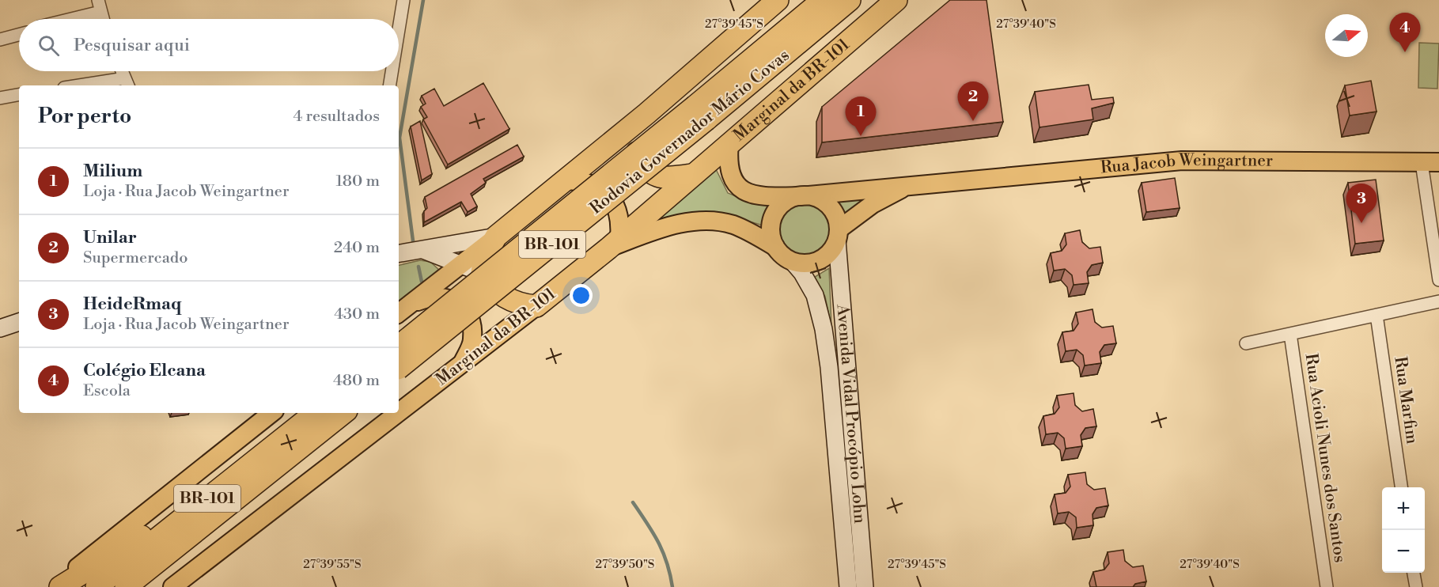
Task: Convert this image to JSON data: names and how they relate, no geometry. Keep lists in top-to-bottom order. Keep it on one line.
{"streets":{"highway":["Marginal da BR-101","Rodovia Governador Mário Covas","BR-101"],"main road":["Rua Jacob Weingartner"],"street":["Rua Marfim","Avenida Vidal Procópio Lohn","Rua Acioli Nunes dos Santos"]},"crossings":[["Marginal da BR-101","Rua Jacob Weingartner"],["Rua Jacob Weingartner","Avenida Vidal Procópio Lohn"]],"north":"right","page":{"pins":["4","2","1","3"],"search":"Pesquisar aqui","heading":["Por perto","4 resultados"],"list":[{"mark":"1","name":"Milium","note":"Loja · Rua Jacob Weingartner","value":"180 m"},{"mark":"2","name":"Unilar","note":"Supermercado","value":"240 m"},{"mark":"3","name":"HeideRmaq","note":"Loja · Rua Jacob Weingartner","value":"430 m"},{"mark":"4","name":"Colégio Elcana","note":"Escola","value":"480 m"}],"map_buttons":["+","−"]},"coordinates":["27°39'45\"S","27°39'40\"S","27°39'55\"S","27°39'50\"S"]}
